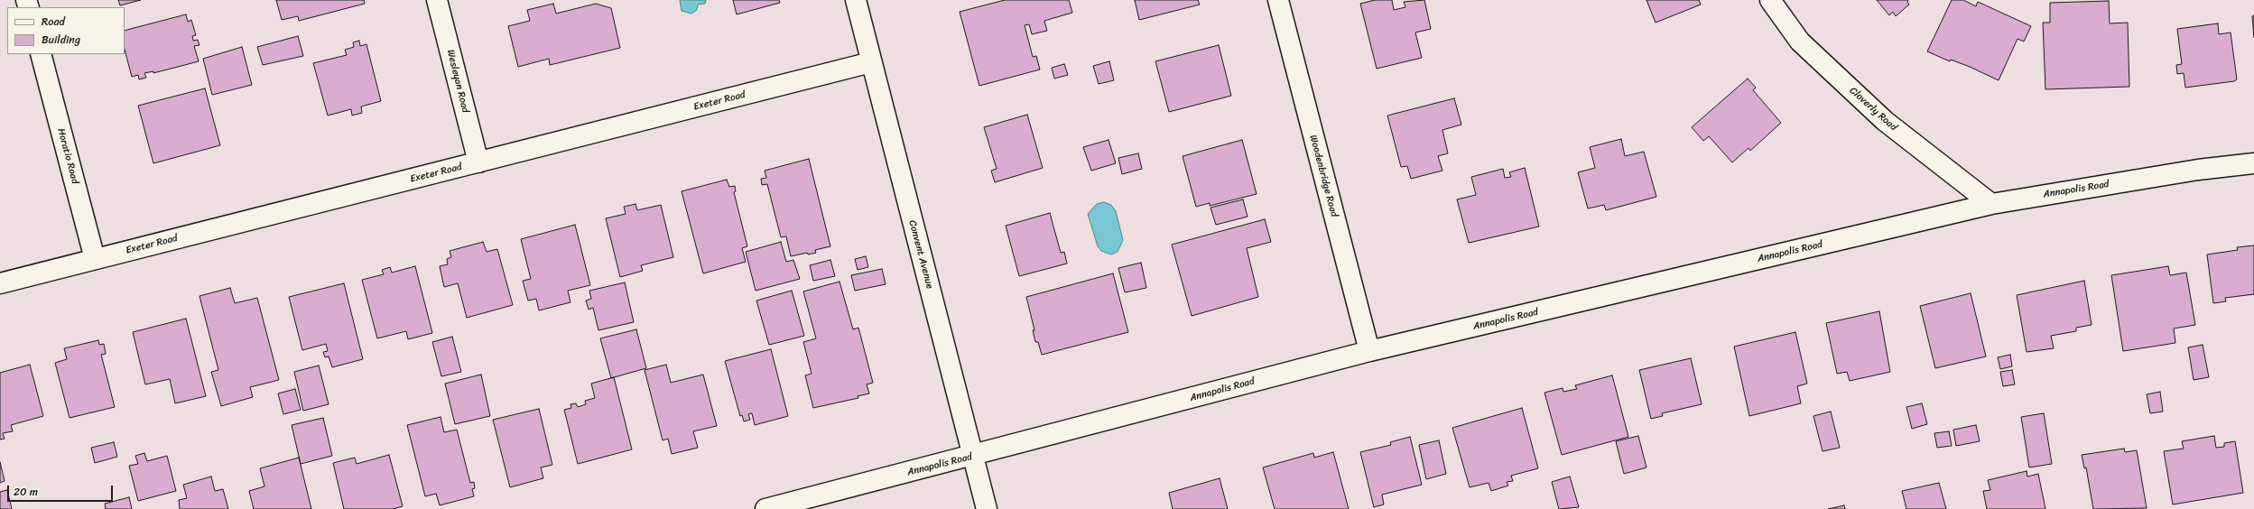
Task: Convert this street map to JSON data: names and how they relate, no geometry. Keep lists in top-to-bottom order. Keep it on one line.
{"streets":{"street":["Wesleyan Road","Exeter Road","Cloverly Road","Horatio Road","Woodenbridge Road","Annapolis Road","Convent Avenue"]},"crossings":[["Wesleyan Road","Exeter Road"],["Exeter Road","Horatio Road"],["Exeter Road","Convent Avenue"],["Cloverly Road","Annapolis Road"],["Woodenbridge Road","Annapolis Road"],["Annapolis Road","Convent Avenue"]],"legend":["Road","Building"],"scale_bar":"20 m"}
